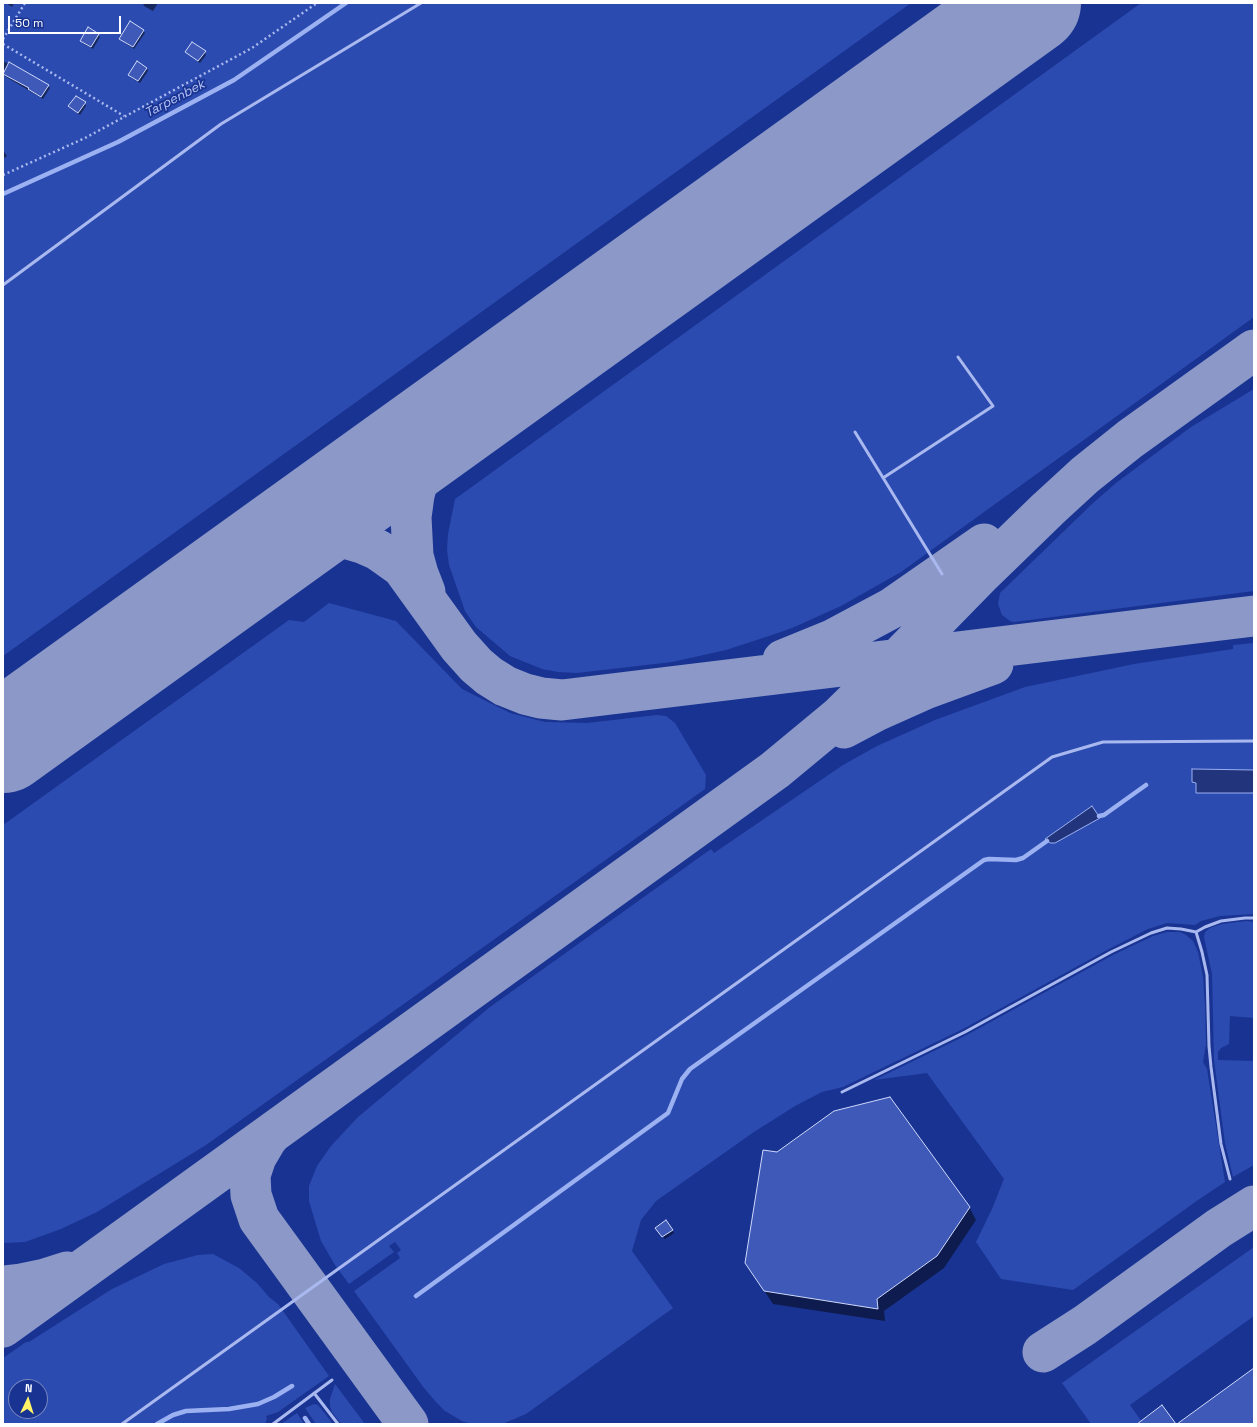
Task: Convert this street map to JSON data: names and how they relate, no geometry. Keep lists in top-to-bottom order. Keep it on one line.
{"water":["Tarpenbek"],"scale_bar":"50 m","north":"top"}
